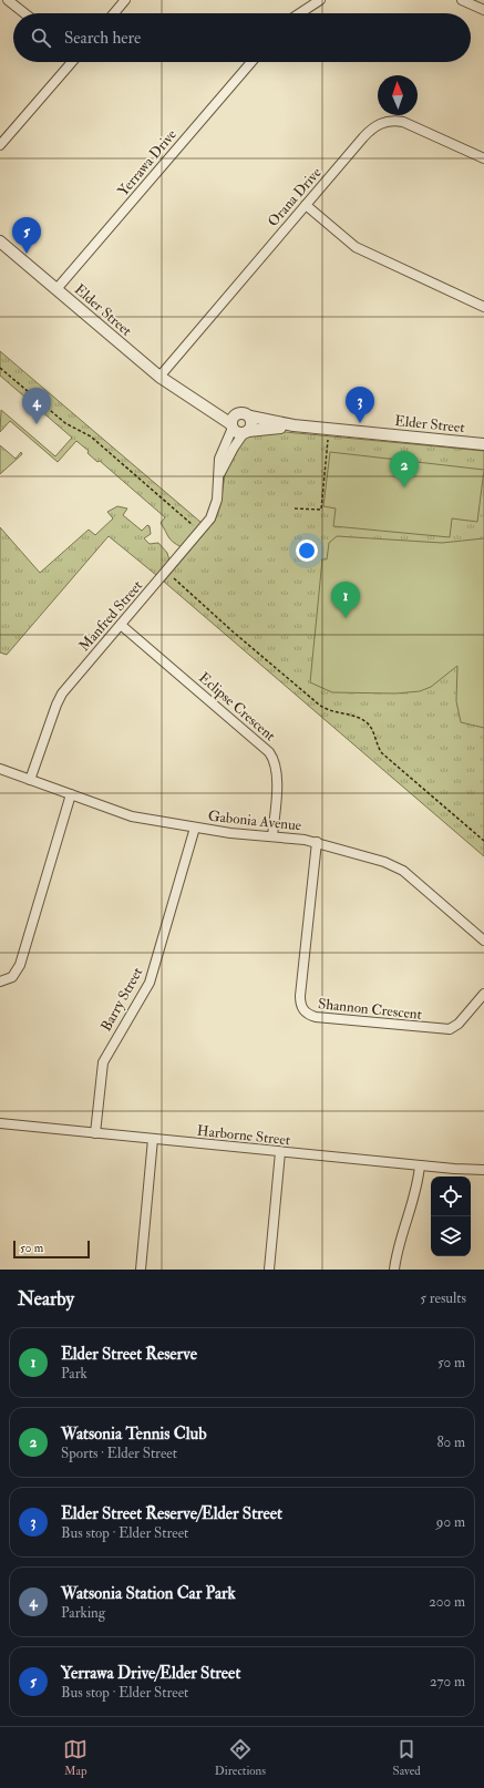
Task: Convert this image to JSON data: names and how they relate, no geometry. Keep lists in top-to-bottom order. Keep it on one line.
{"streets":{"street":["Yerrawa Drive","Orana Drive","Elder Street","Manfred Street","Eclipse Crescent","Gabonia Avenue","Barry Street","Shannon Crescent","Harborne Street"]},"crossings":[["Yerrawa Drive","Elder Street"],["Orana Drive","Elder Street"],["Elder Street","Manfred Street"],["Manfred Street","Eclipse Crescent"],["Manfred Street","Gabonia Avenue"],["Eclipse Crescent","Gabonia Avenue"],["Gabonia Avenue","Barry Street"],["Gabonia Avenue","Shannon Crescent"],["Barry Street","Harborne Street"]],"scale_bar":"50 m","north":"top","page":{"search":"Search here","pins":["5","3","4","2","1"],"scale":"50 m","heading":["Nearby","5 results"],"list":[{"mark":"1","name":"Elder Street Reserve","note":"Park","value":"50 m"},{"mark":"2","name":"Watsonia Tennis Club","note":"Sports · Elder Street","value":"80 m"},{"mark":"3","name":"Elder Street Reserve/Elder Street","note":"Bus stop · Elder Street","value":"90 m"},{"mark":"4","name":"Watsonia Station Car Park","note":"Parking","value":"200 m"},{"mark":"5","name":"Yerrawa Drive/Elder Street","note":"Bus stop · Elder Street","value":"270 m"}],"nav":["Map","Directions","Saved"]}}
